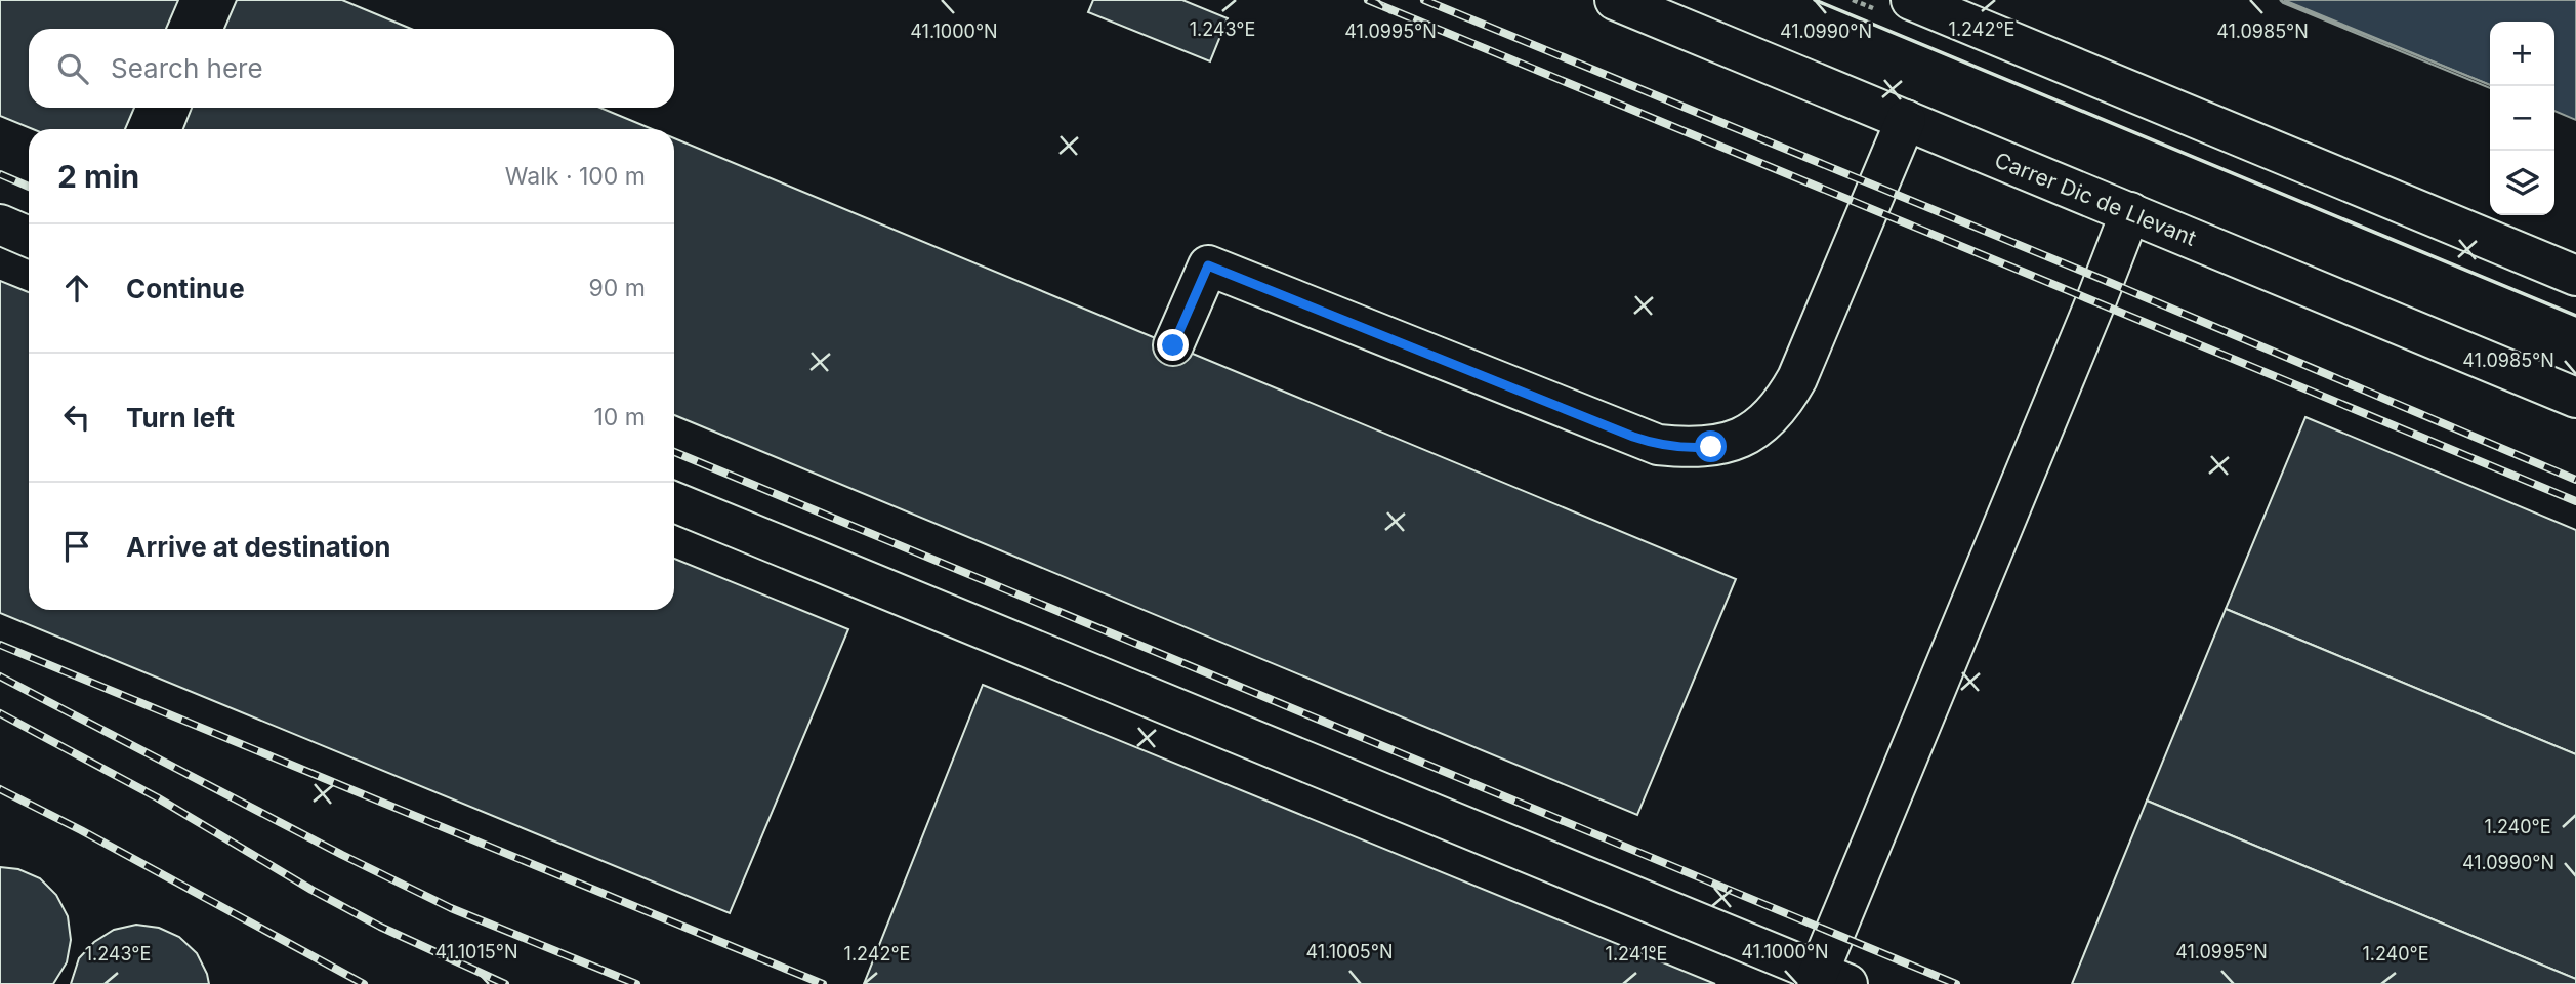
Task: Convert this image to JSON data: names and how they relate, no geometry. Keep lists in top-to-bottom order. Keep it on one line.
{"streets":{"lane":["Carrer Dic de Llevant"]},"page":{"map_buttons":["+","−"],"search":"Search here","heading":["2 min","Walk · 100 m"],"list":[["Continue","90 m"],["Turn left","10 m"],"Arrive at destination"]},"coordinates":["1.243°E","1.242°E","41.1000°N","41.0995°N","41.0990°N","41.0985°N","1.240°E","41.1015°N","41.1005°N","1.241°E"]}
